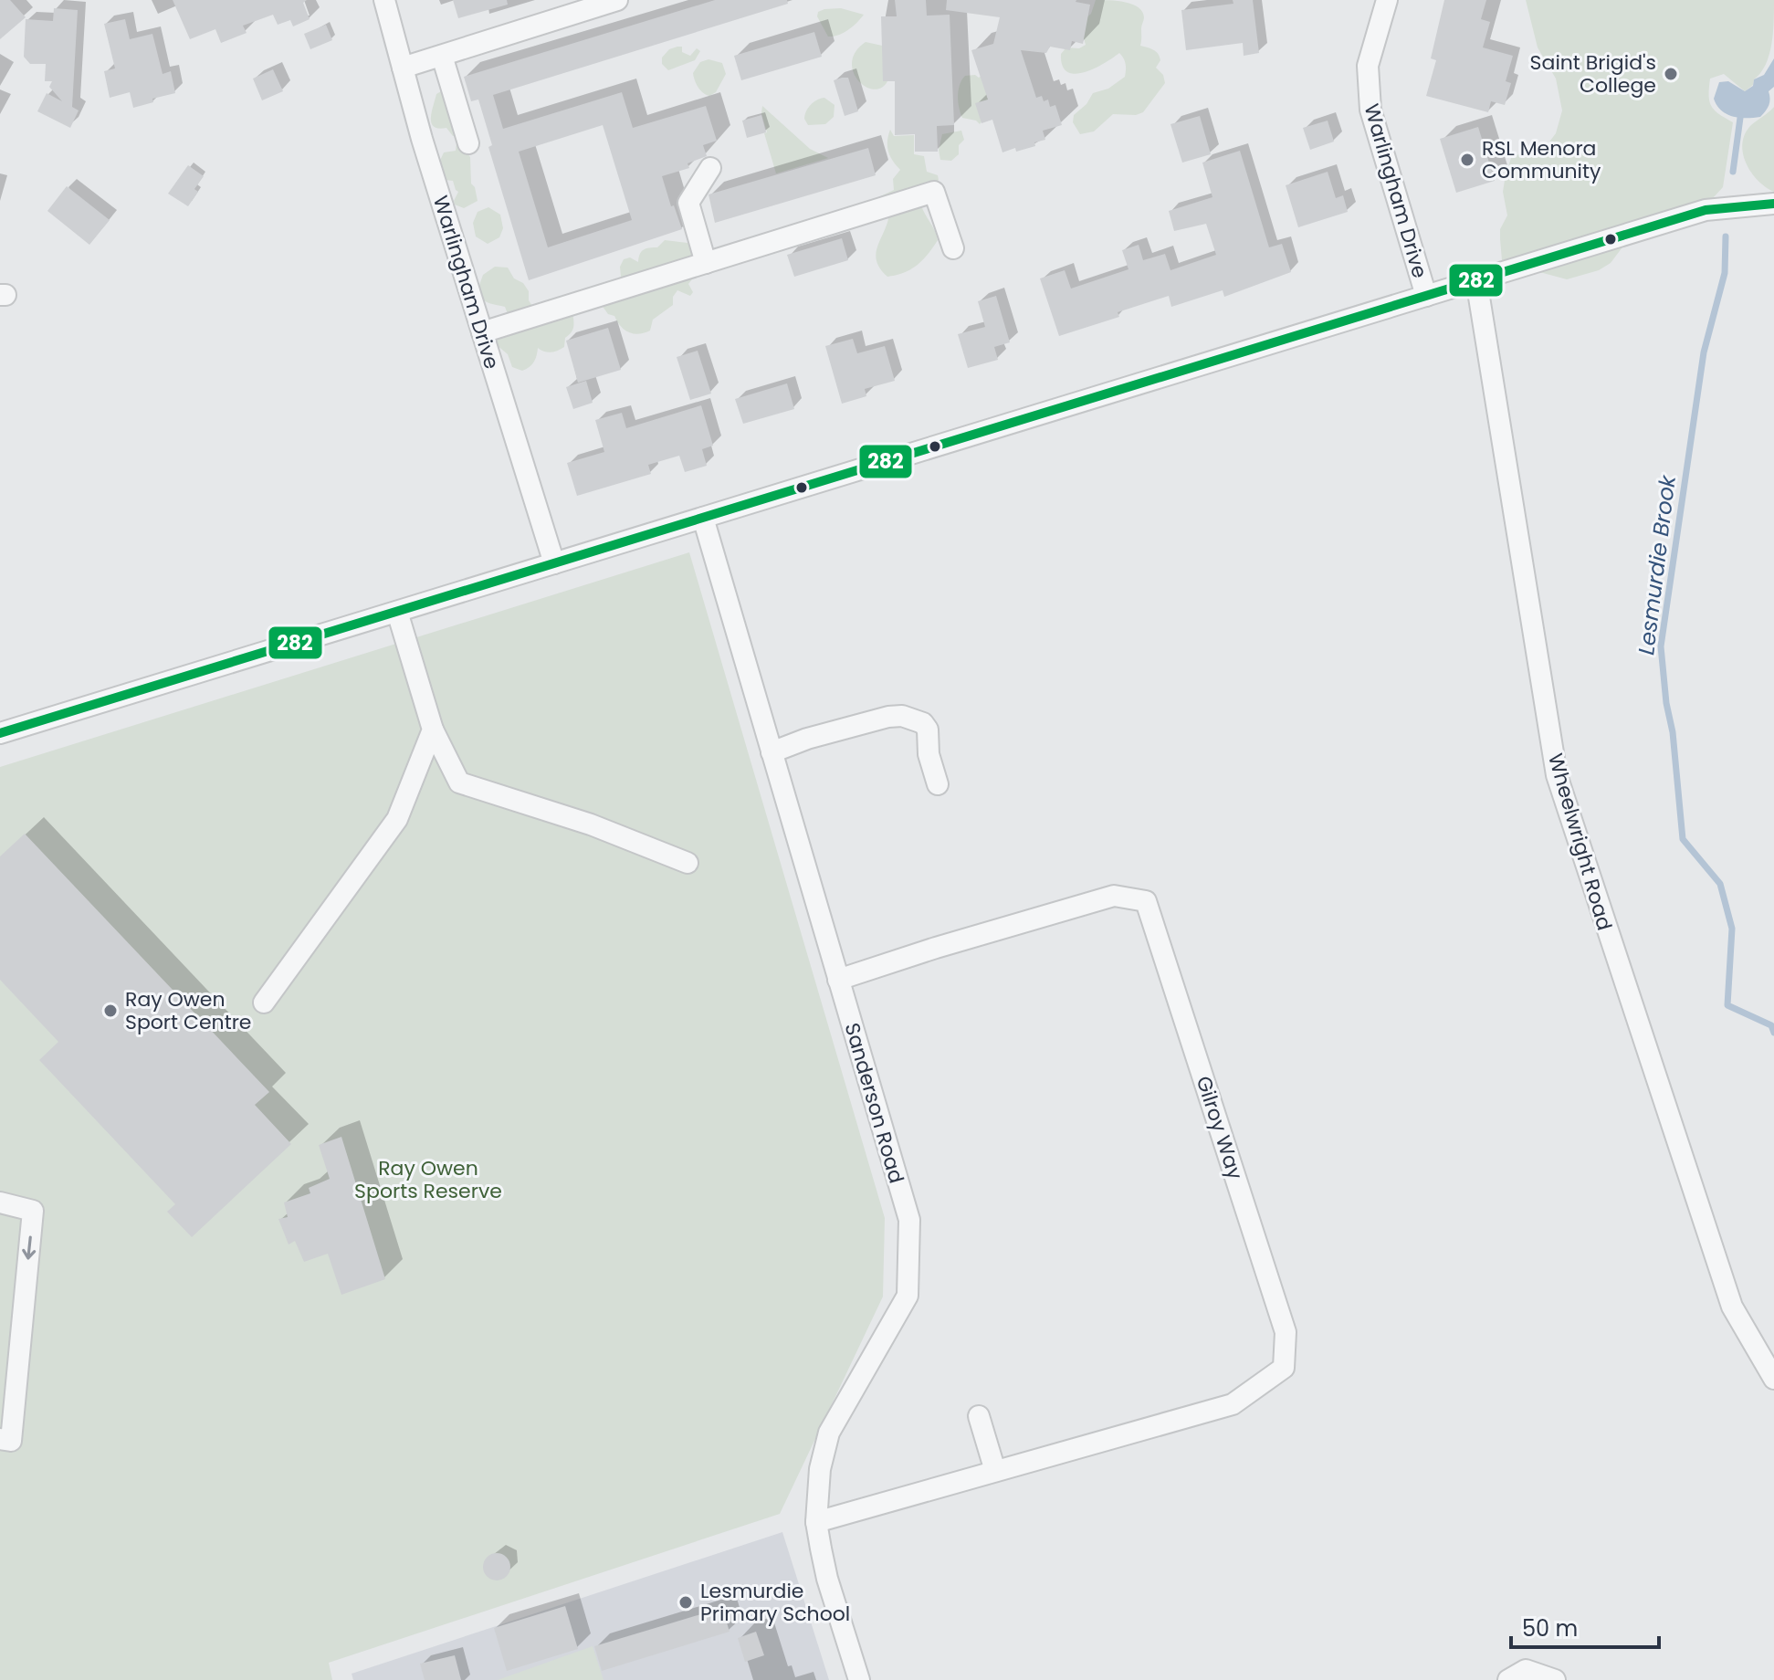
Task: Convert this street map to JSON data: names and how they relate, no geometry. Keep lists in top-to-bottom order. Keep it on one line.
{"streets":{"street":["Warlingham Drive","Wheelwright Road","Sanderson Road","Gilroy Way"]},"crossings":[["Sanderson Road","Gilroy Way"]],"water":["Lesmurdie Brook"],"parks":["Ray Owen Sports Reserve"],"places":["Saint Brigid's College","RSL Menora Community","Ray Owen Sport Centre","Lesmurdie Primary School"],"lines":["transit line 282"],"scale_bar":"50 m"}
